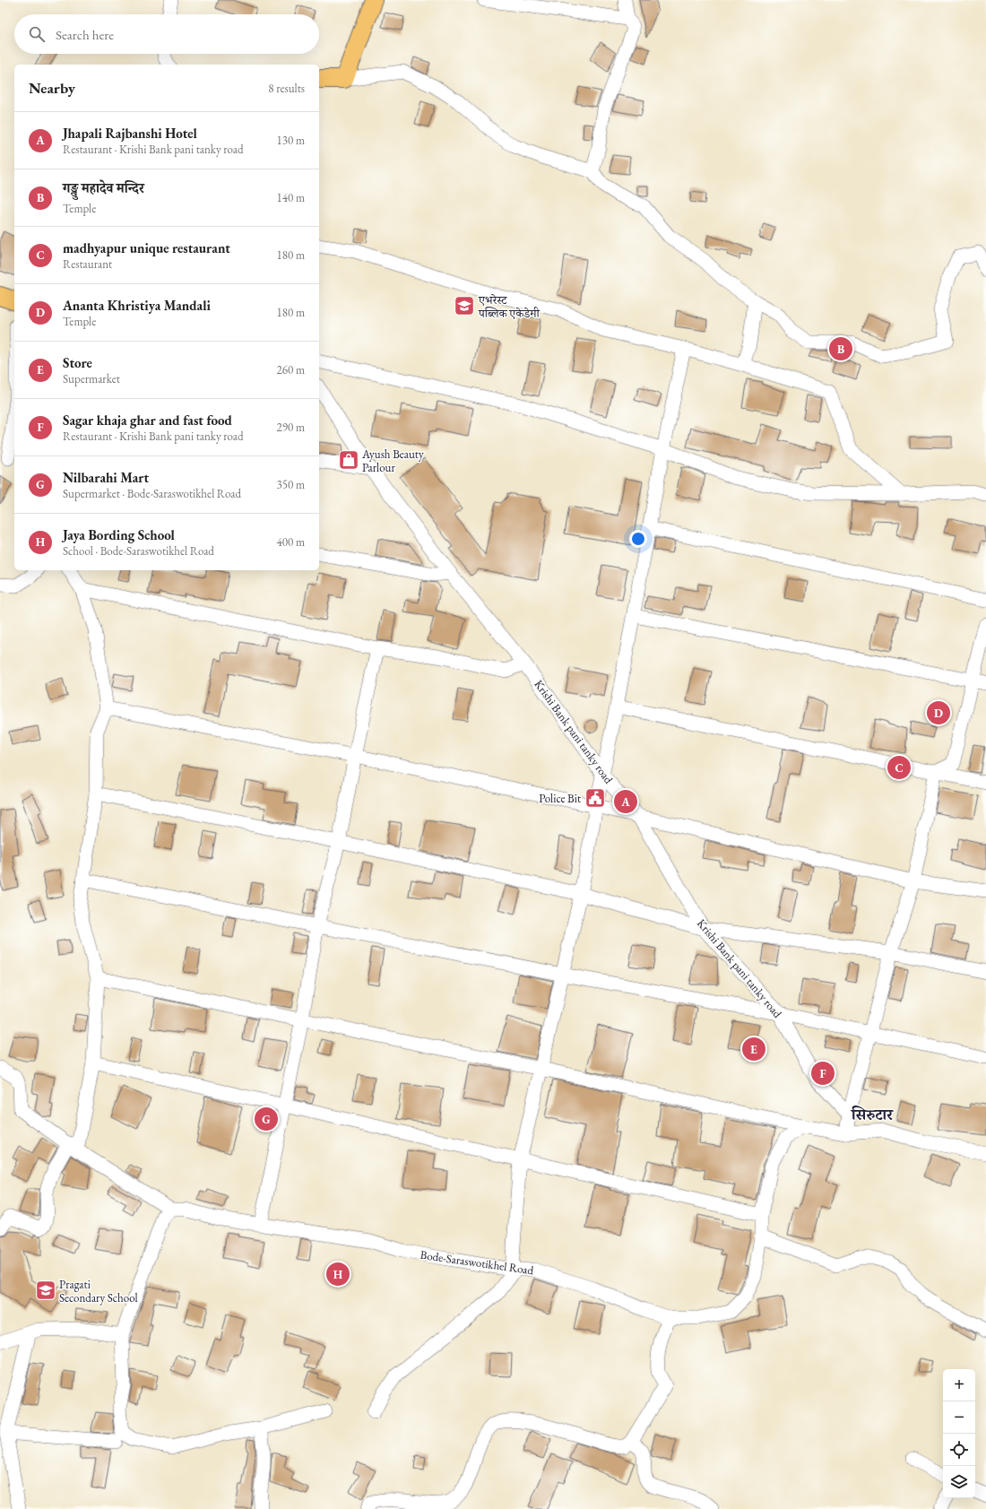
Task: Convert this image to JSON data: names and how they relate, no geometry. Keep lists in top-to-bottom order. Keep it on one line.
{"streets":{"street":["Krishi Bank pani tanky road","Bode-Saraswotikhel Road"]},"districts":["सिरुटार"],"places":{"school or university":["एभरेस्ट पब्लिक एकेडेमी","Pragati Secondary School"],"shop":["Ayush Beauty Parlour"],"public building":["Police Bit"]},"page":{"search":"Search here","heading":["Nearby","8 results"],"list":[{"mark":"A","name":"Jhapali Rajbanshi Hotel","note":"Restaurant · Krishi Bank pani tanky road","value":"130 m"},{"mark":"B","name":"गङ्खु महादेव मन्दिर","note":"Temple","value":"140 m"},{"mark":"C","name":"madhyapur unique restaurant","note":"Restaurant","value":"180 m"},{"mark":"D","name":"Ananta Khristiya Mandali","note":"Temple","value":"180 m"},{"mark":"E","name":"Store","note":"Supermarket","value":"260 m"},{"mark":"F","name":"Sagar khaja ghar and fast food","note":"Restaurant · Krishi Bank pani tanky road","value":"290 m"},{"mark":"G","name":"Nilbarahi Mart","note":"Supermarket · Bode-Saraswotikhel Road","value":"350 m"},{"mark":"H","name":"Jaya Bording School","note":"School · Bode-Saraswotikhel Road","value":"400 m"}],"pins":["B","D","C","A","E","F","G","H"],"map_buttons":["+","−"]}}
